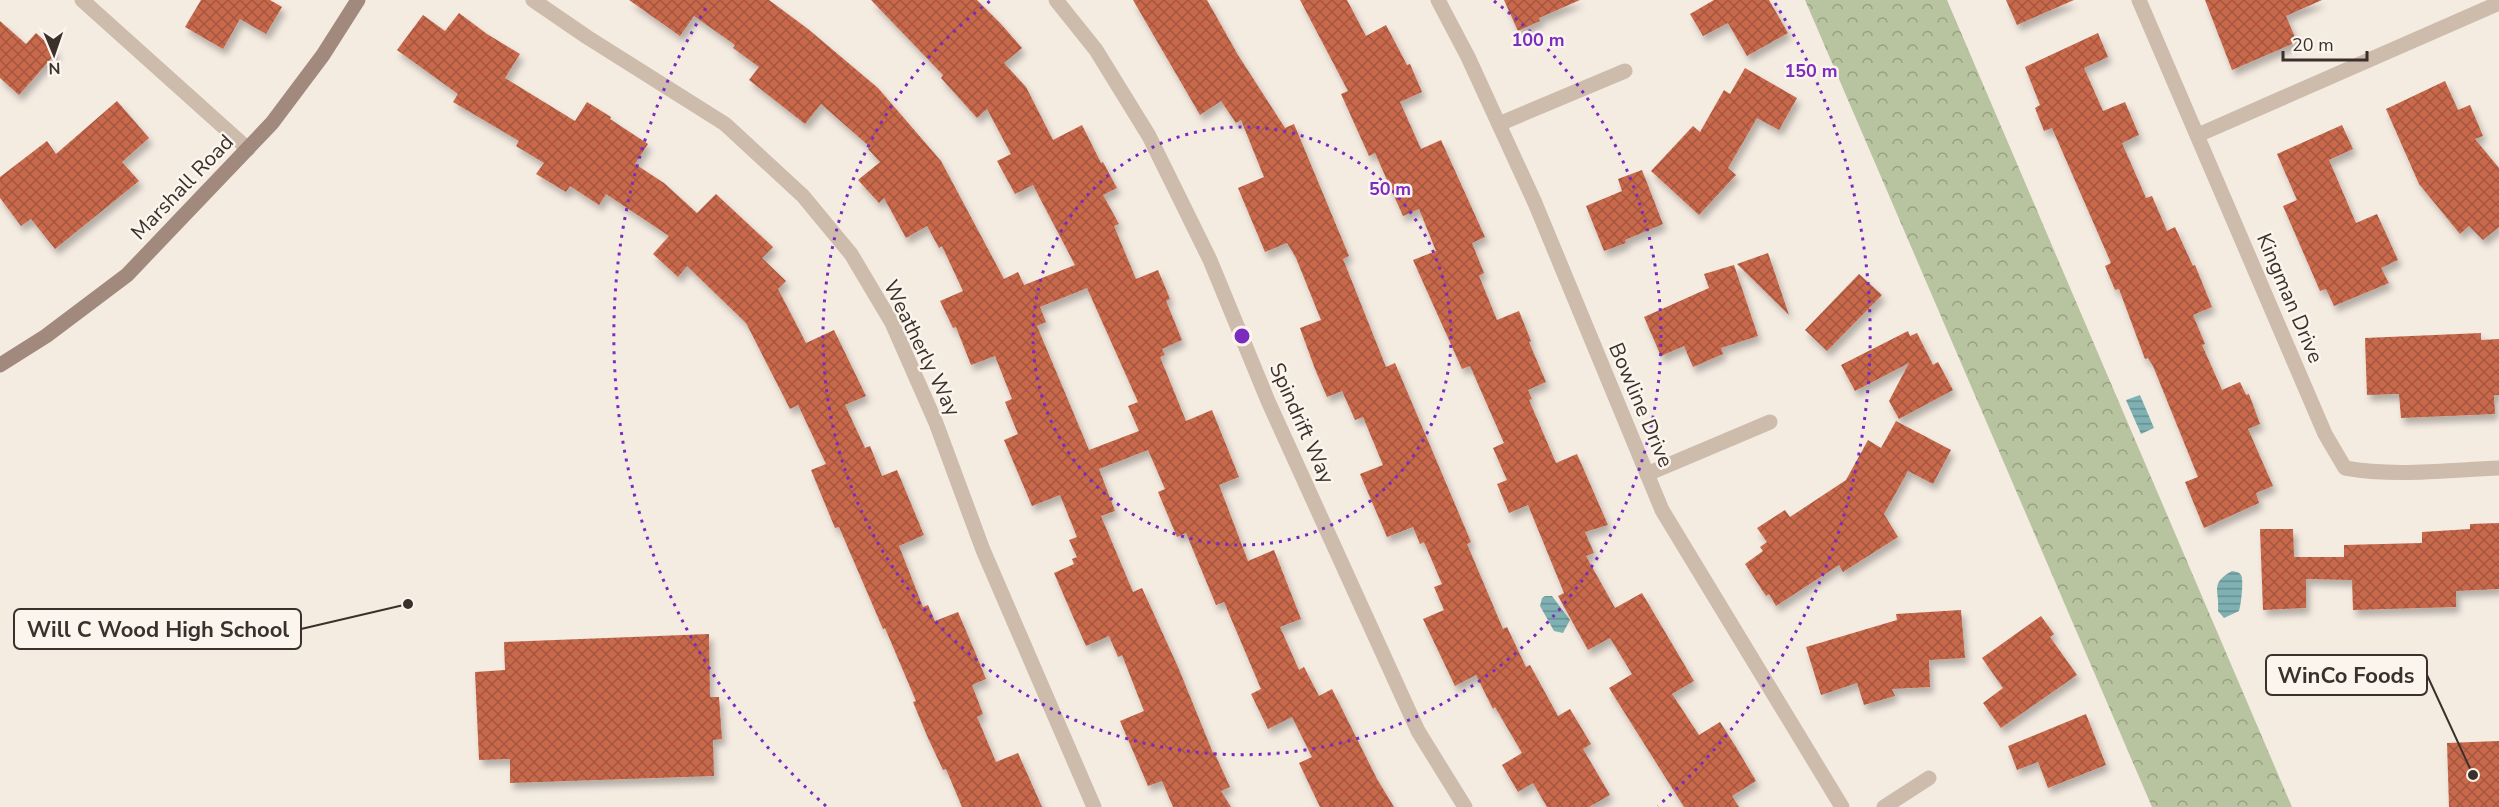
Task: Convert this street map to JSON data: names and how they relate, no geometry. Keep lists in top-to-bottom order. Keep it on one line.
{"streets":{"street":["Marshall Road","Kingman Drive","Weatherly Way","Bowline Drive","Spindrift Way"]},"places":["Will C Wood High School","WinCo Foods"],"scale_bar":"20 m","north":"bottom","rings":["100 m","150 m","50 m"]}
